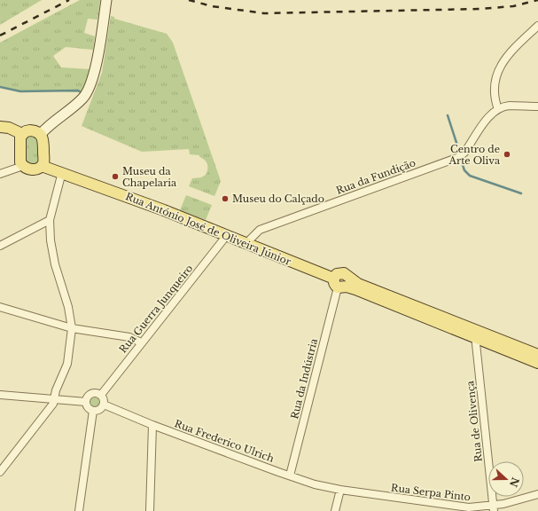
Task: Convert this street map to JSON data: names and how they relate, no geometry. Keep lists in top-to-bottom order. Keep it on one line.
{"streets":{"main road":["Rua António José de Oliveira Júnior"],"street":["Rua da Fundição","Rua Guerra Junqueiro","Rua da Indústria","Rua de Olivença","Rua Frederico Ulrich","Rua Serpa Pinto"]},"crossings":[["Rua da Fundição","Rua António José de Oliveira Júnior"],["Rua António José de Oliveira Júnior","Rua Guerra Junqueiro"],["Rua António José de Oliveira Júnior","Rua da Indústria"],["Rua António José de Oliveira Júnior","Rua de Olivença"],["Rua Guerra Junqueiro","Rua Frederico Ulrich"],["Rua da Indústria","Rua Frederico Ulrich"],["Rua de Olivença","Rua Serpa Pinto"],["Rua Frederico Ulrich","Rua Serpa Pinto"]],"places":["Centro de Arte Oliva","Museu da Chapelaria","Museu do Calçado"],"north":"right"}
